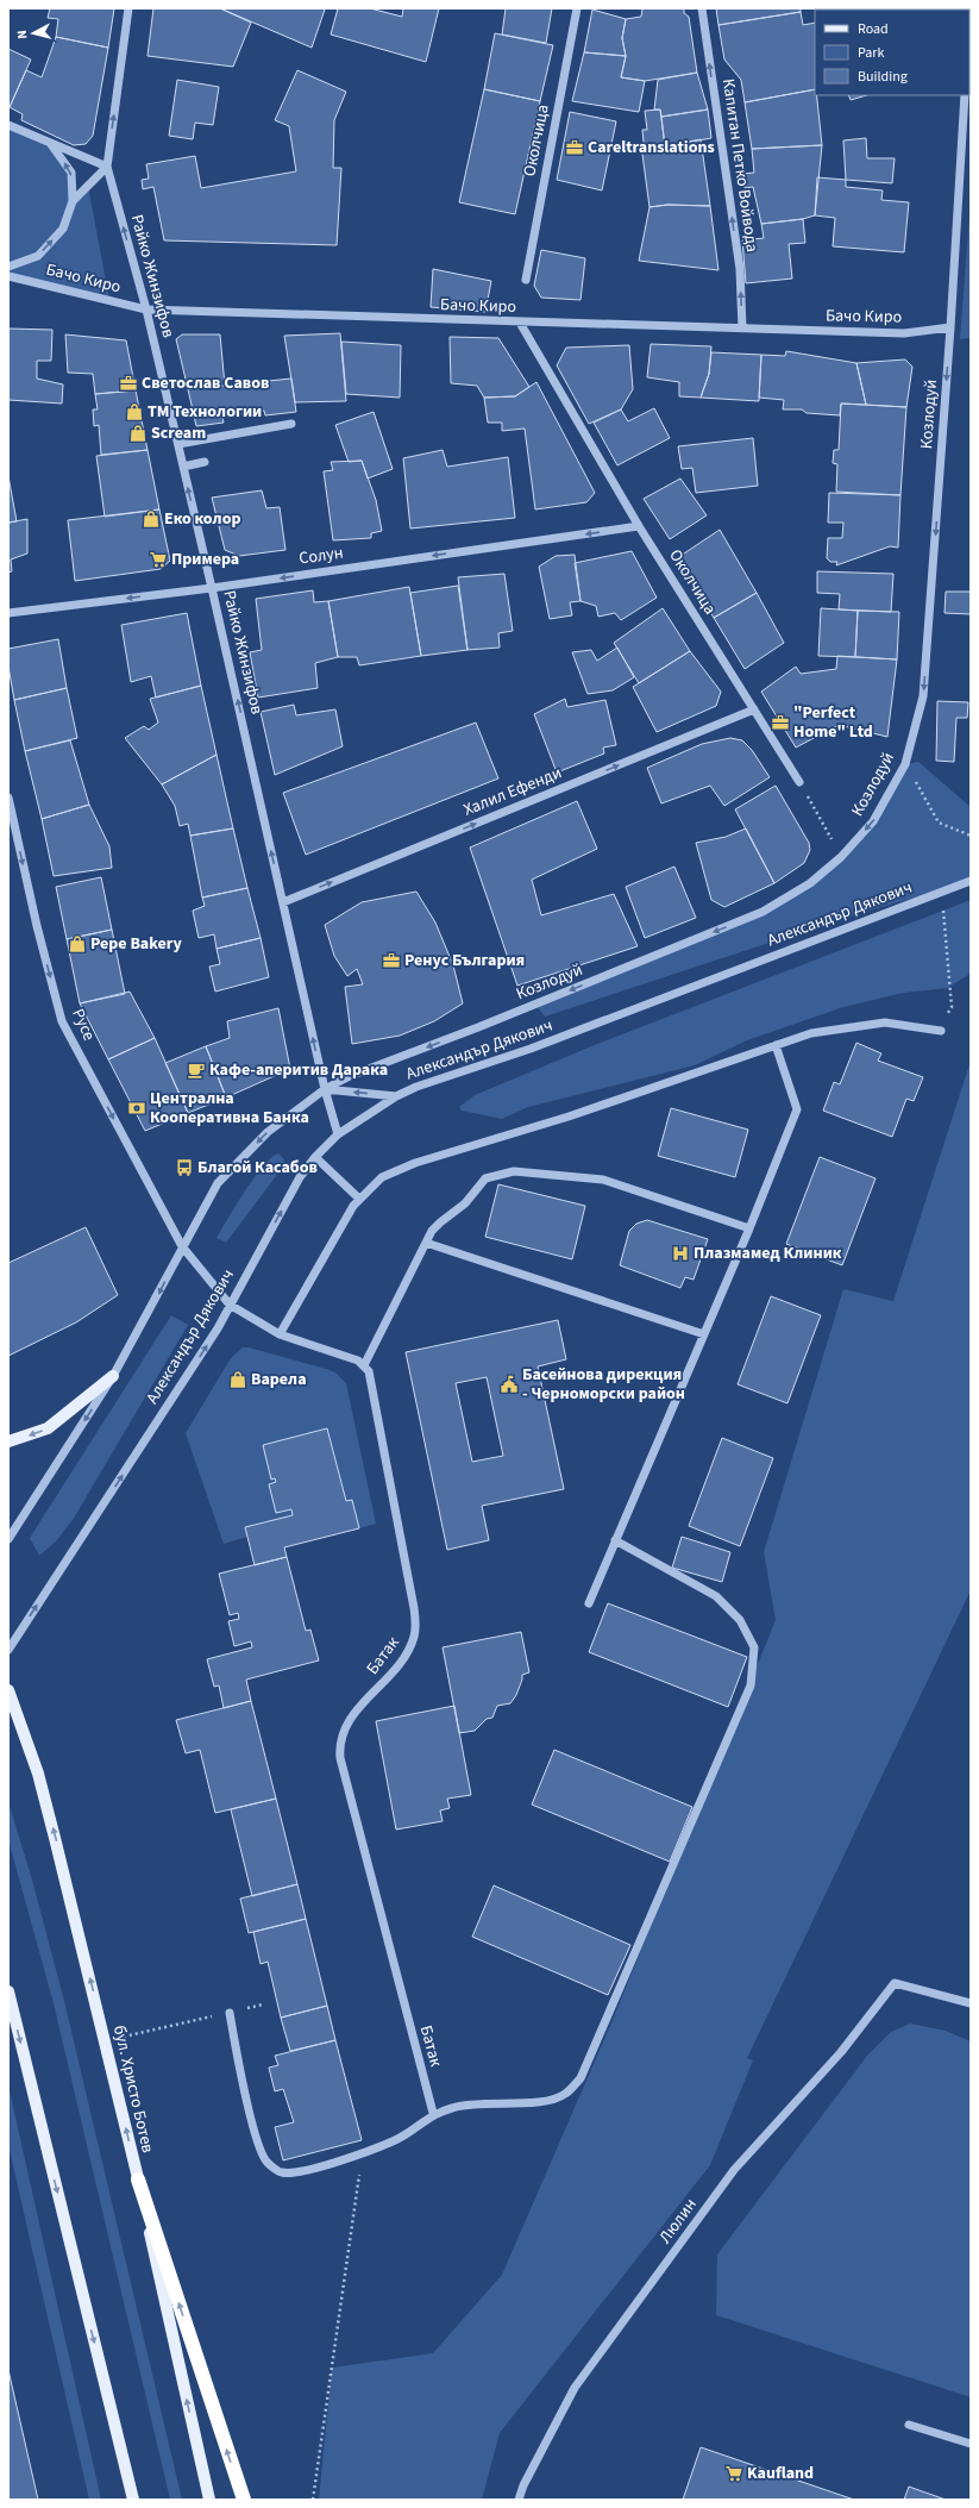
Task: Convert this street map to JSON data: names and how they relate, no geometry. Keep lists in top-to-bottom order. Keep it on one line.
{"streets":{"main road":["бул. Христо Ботев"],"street":["Околчица","Капитан Петко Войвода","Райко Жинзифов","Бачо Киро","Козлодуй","Солун","Халил Ефенди","Александър Дякович","Русе","Батак","Люлин"]},"crossings":[["Околчица","Бачо Киро"],["Околчица","Солун"],["Околчица","Халил Ефенди"],["Капитан Петко Войвода","Бачо Киро"],["Райко Жинзифов","Бачо Киро"],["Райко Жинзифов","Козлодуй"],["Райко Жинзифов","Солун"],["Райко Жинзифов","Халил Ефенди"],["Райко Жинзифов","Александър Дякович"],["Бачо Киро","Козлодуй"]],"one_way":["Капитан Петко Войвода","Райко Жинзифов","Козлодуй","Солун","Халил Ефенди","Русе"],"places":{"office":["Careltranslations","Светослав Савов","\"Perfect Home\" Ltd","Ренус България"],"shop":["TM Технологии","Scream","Еко колор","Pepe Bakery","Варела"],"supermarket":["Примера","Kaufland"],"cafe":["Кафе-аперитив Дарака"],"bank":["Централна Кооперативна Банка"],"bus stop":["Благой Касабов"],"hospital":["Плазмамед Клиник"],"public building":["Басейнова дирекция - Черноморски район"]},"legend":["Road","Park","Building"],"north":"left"}
